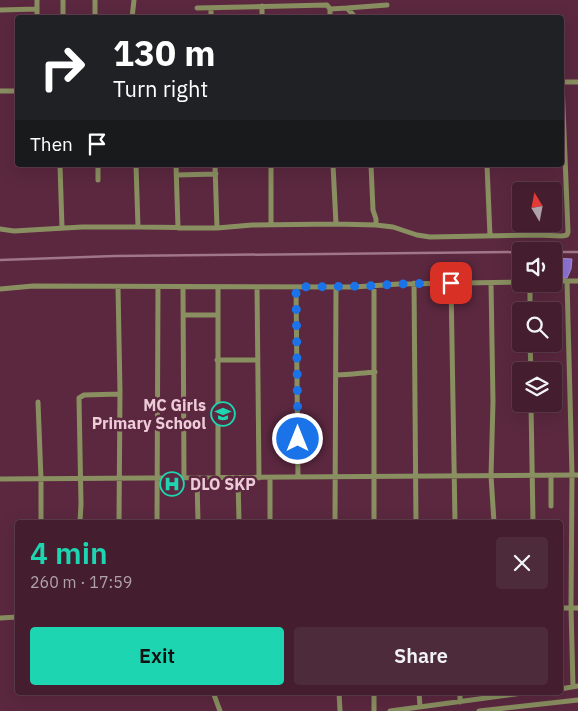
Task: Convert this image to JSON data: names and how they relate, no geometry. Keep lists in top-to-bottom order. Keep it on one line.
{"places":{"school or university":["MC Girls Primary School"],"hospital":["DLO SKP"]},"north":"top","page":{"turn":["130 m","Turn right"],"then":"Then","heading":["4 min","260 m · 17:59"],"buttons":["Exit","Share"]}}
